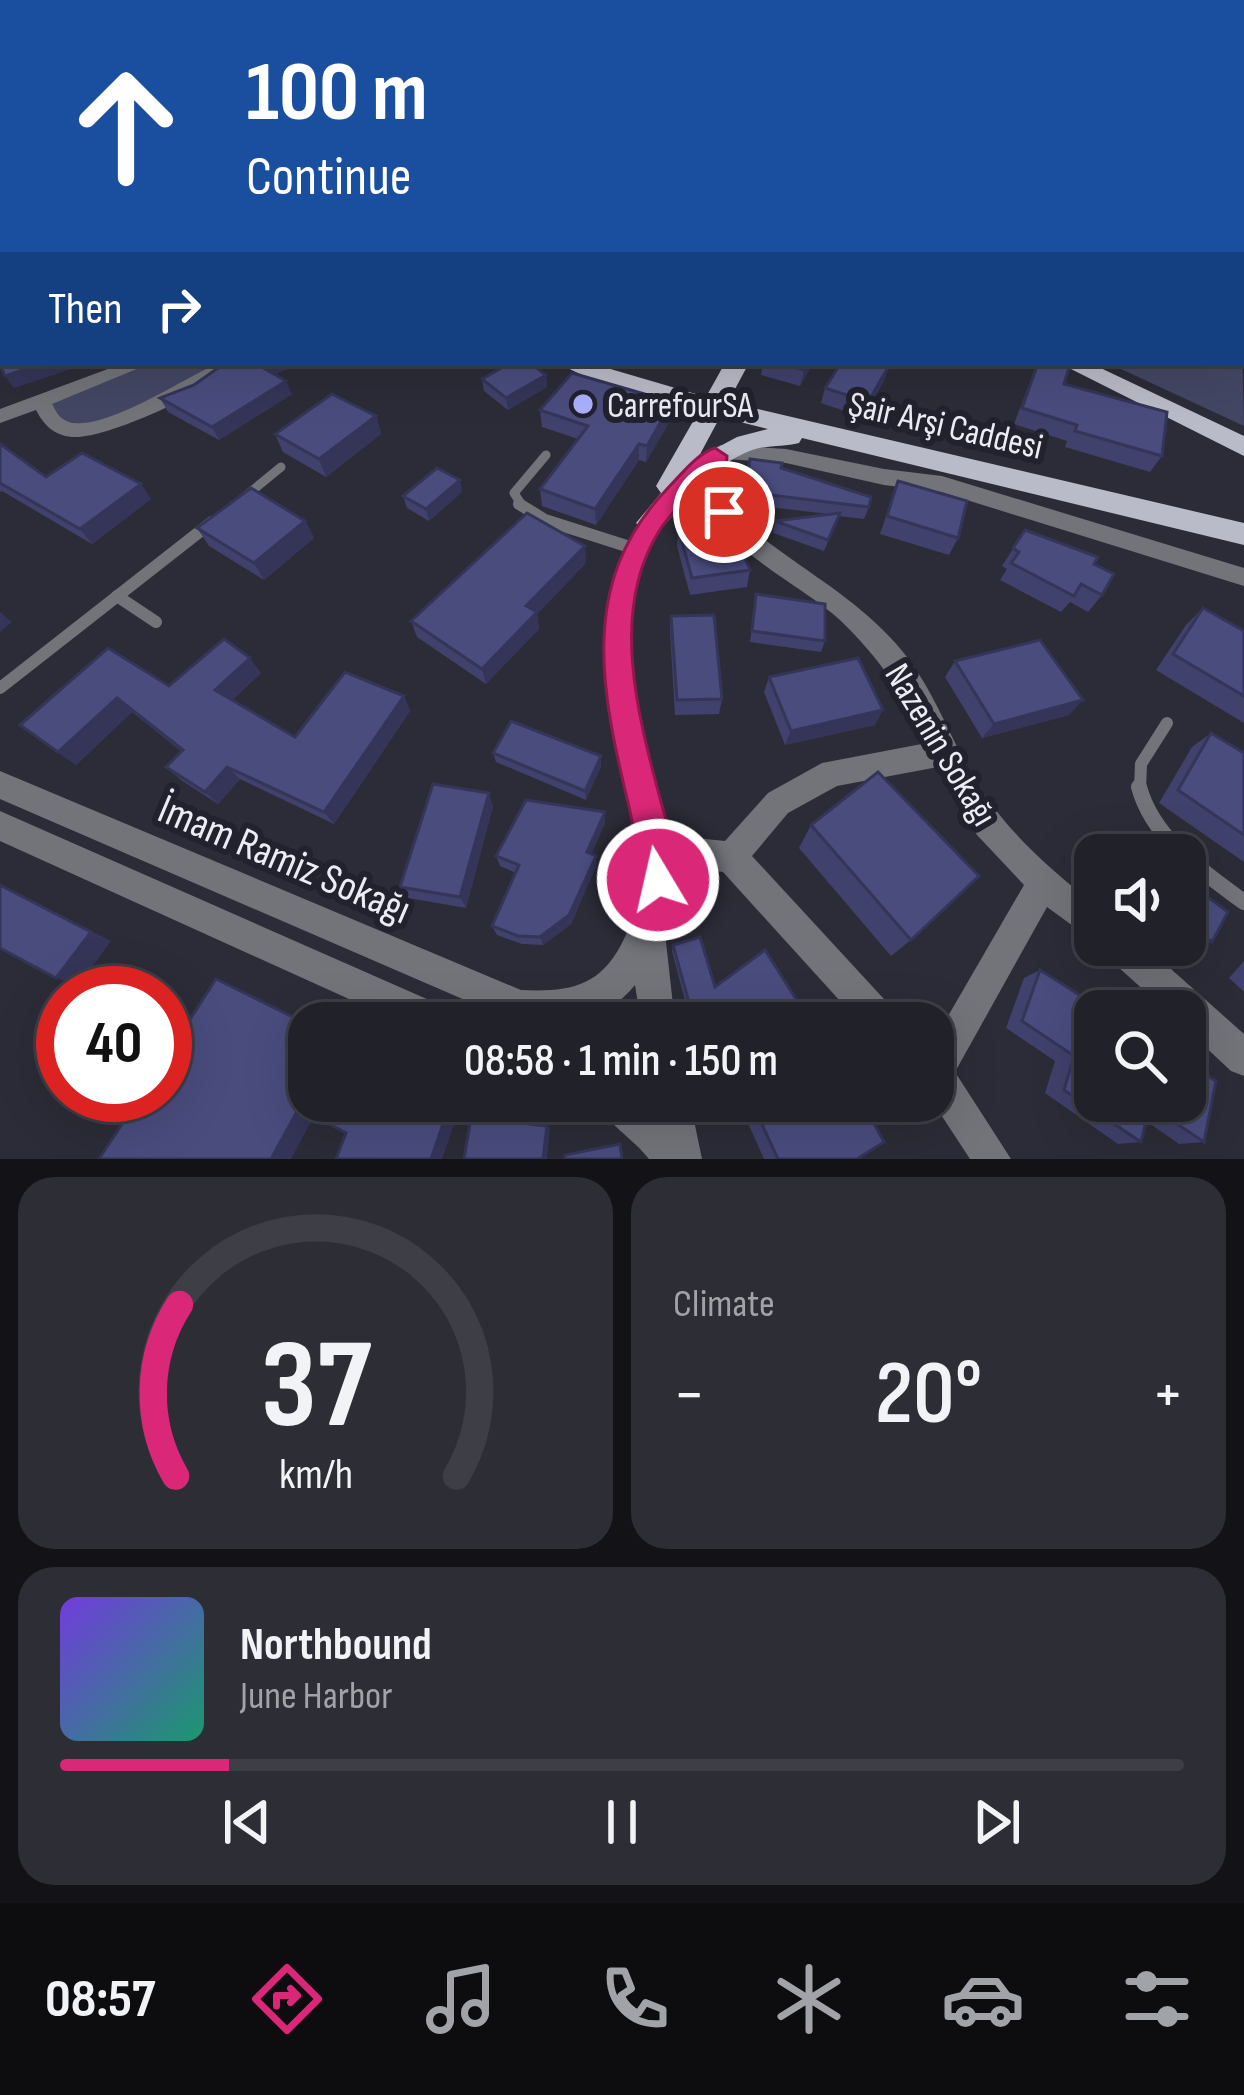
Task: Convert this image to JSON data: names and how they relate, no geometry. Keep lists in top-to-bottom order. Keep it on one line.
{"streets":{"main road":["Şair Arşi Caddesi"],"street":["Nazenin Sokağı","İmam Ramiz Sokağı"]},"crossings":[["Şair Arşi Caddesi","Nazenin Sokağı"]],"places":["CarrefourSA"],"page":{"turn":["100 m","Continue"],"then":"Then","limit":"40","trip":"08:58 · 1 min · 150 m","tile":"Climate","heat":["−","20°","+"],"song":["Northbound","June Harbor"],"tabs":"08:57","gauge":["37","km/h"]}}
